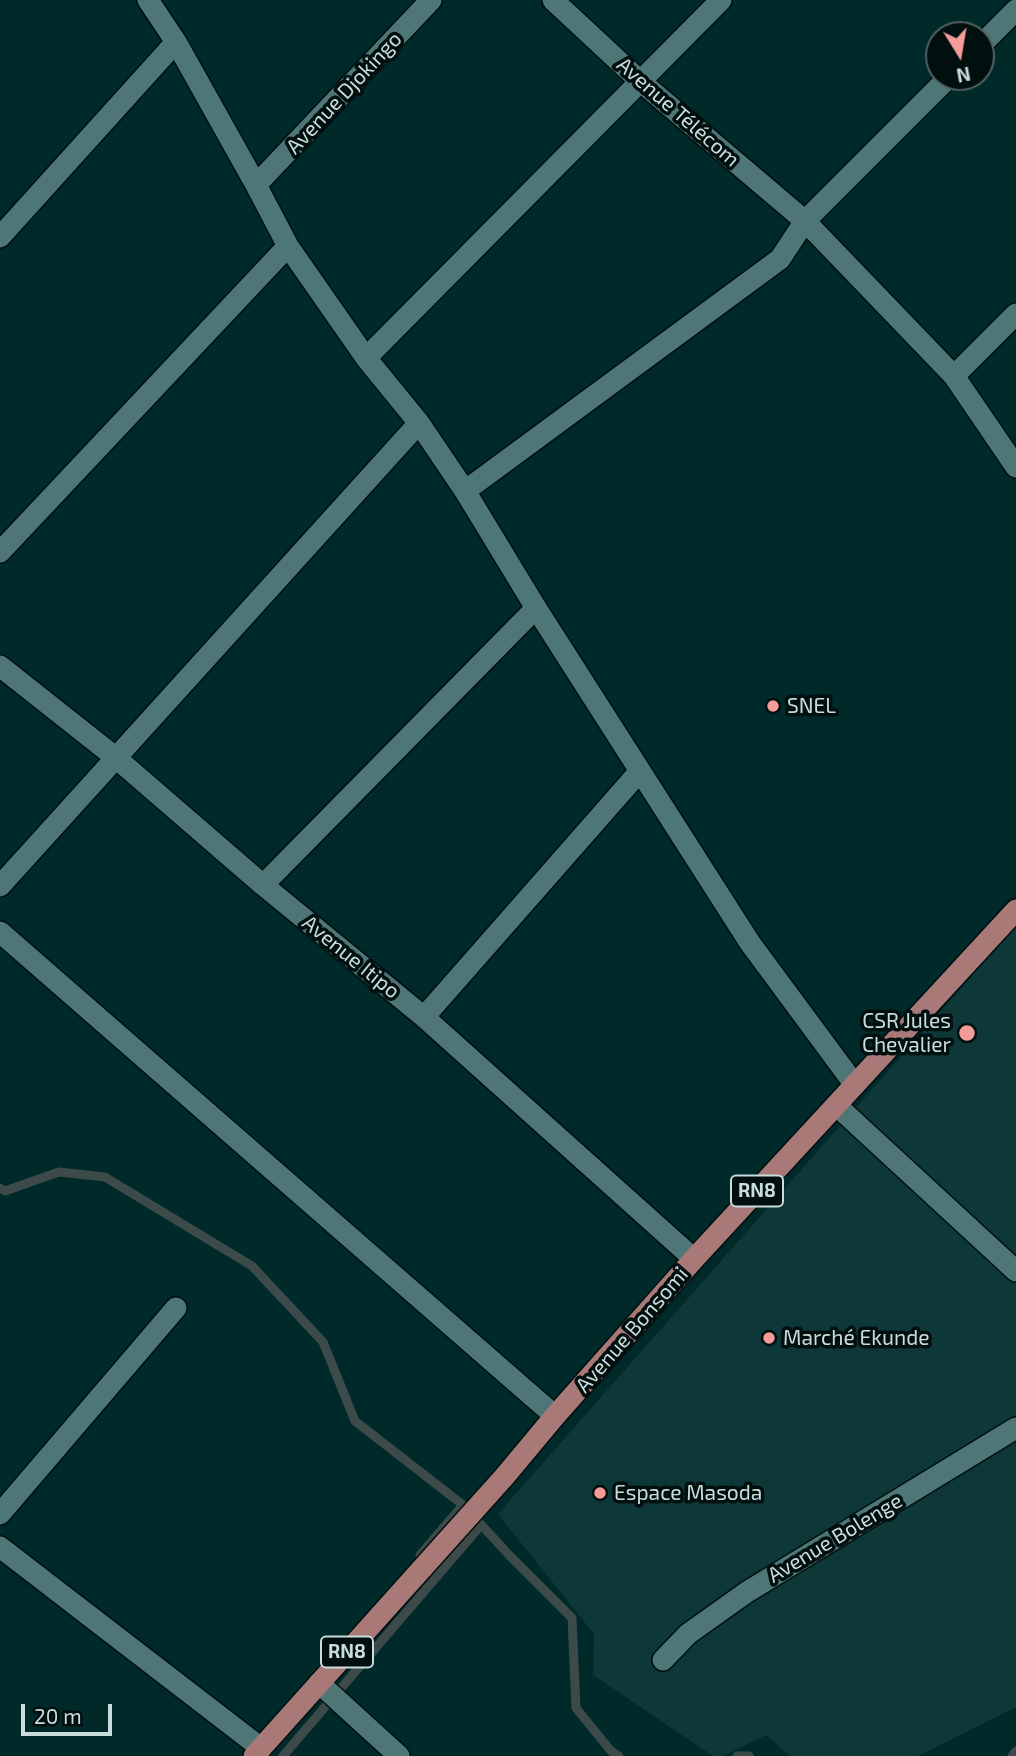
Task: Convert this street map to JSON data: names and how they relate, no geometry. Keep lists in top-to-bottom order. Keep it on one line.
{"streets":{"main road":["RN8","Avenue Bonsomi"],"street":["Avenue Djokingo","Avenue Télécom","Avenue Itipo","Avenue Bolenge"]},"crossings":[["Avenue Itipo","Avenue Bonsomi"]],"places":["SNEL","CSR Jules Chevalier","Marché Ekunde","Espace Masoda"],"scale_bar":"20 m","north":"bottom"}
